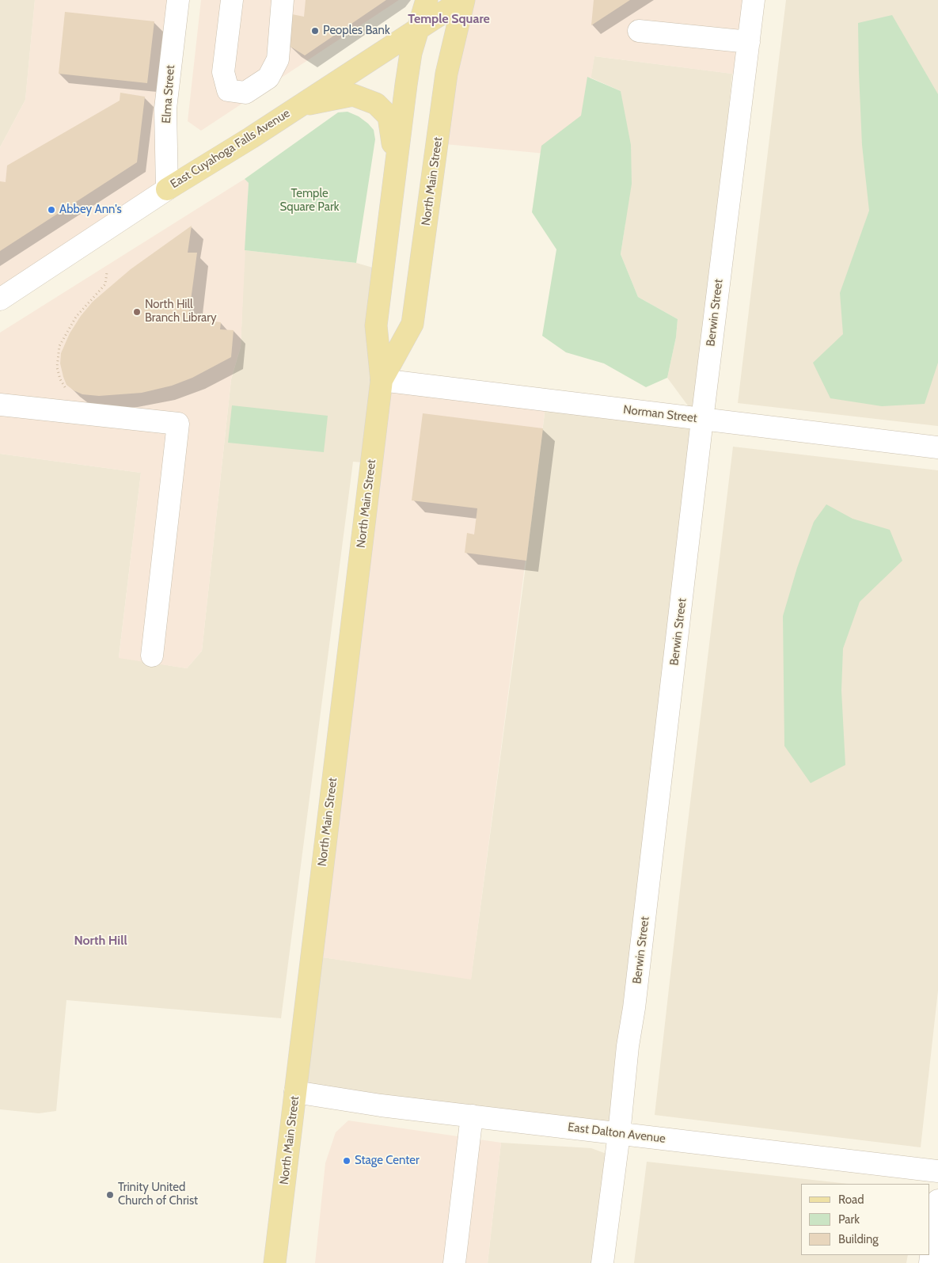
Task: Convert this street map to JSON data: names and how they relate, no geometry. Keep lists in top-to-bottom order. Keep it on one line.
{"streets":{"main road":["East Cuyahoga Falls Avenue","North Main Street"],"street":["Elma Street","Berwin Street","Norman Street","East Dalton Avenue"]},"crossings":[["Elma Street","East Cuyahoga Falls Avenue"],["East Cuyahoga Falls Avenue","North Main Street"],["North Main Street","Norman Street"],["North Main Street","East Dalton Avenue"],["Berwin Street","Norman Street"],["Berwin Street","East Dalton Avenue"]],"districts":["Temple Square","North Hill"],"parks":["Temple Square Park"],"places":["Peoples Bank","Abbey Ann's","North Hill Branch Library","Stage Center","Trinity United Church of Christ"],"legend":["Road","Park","Building"]}
